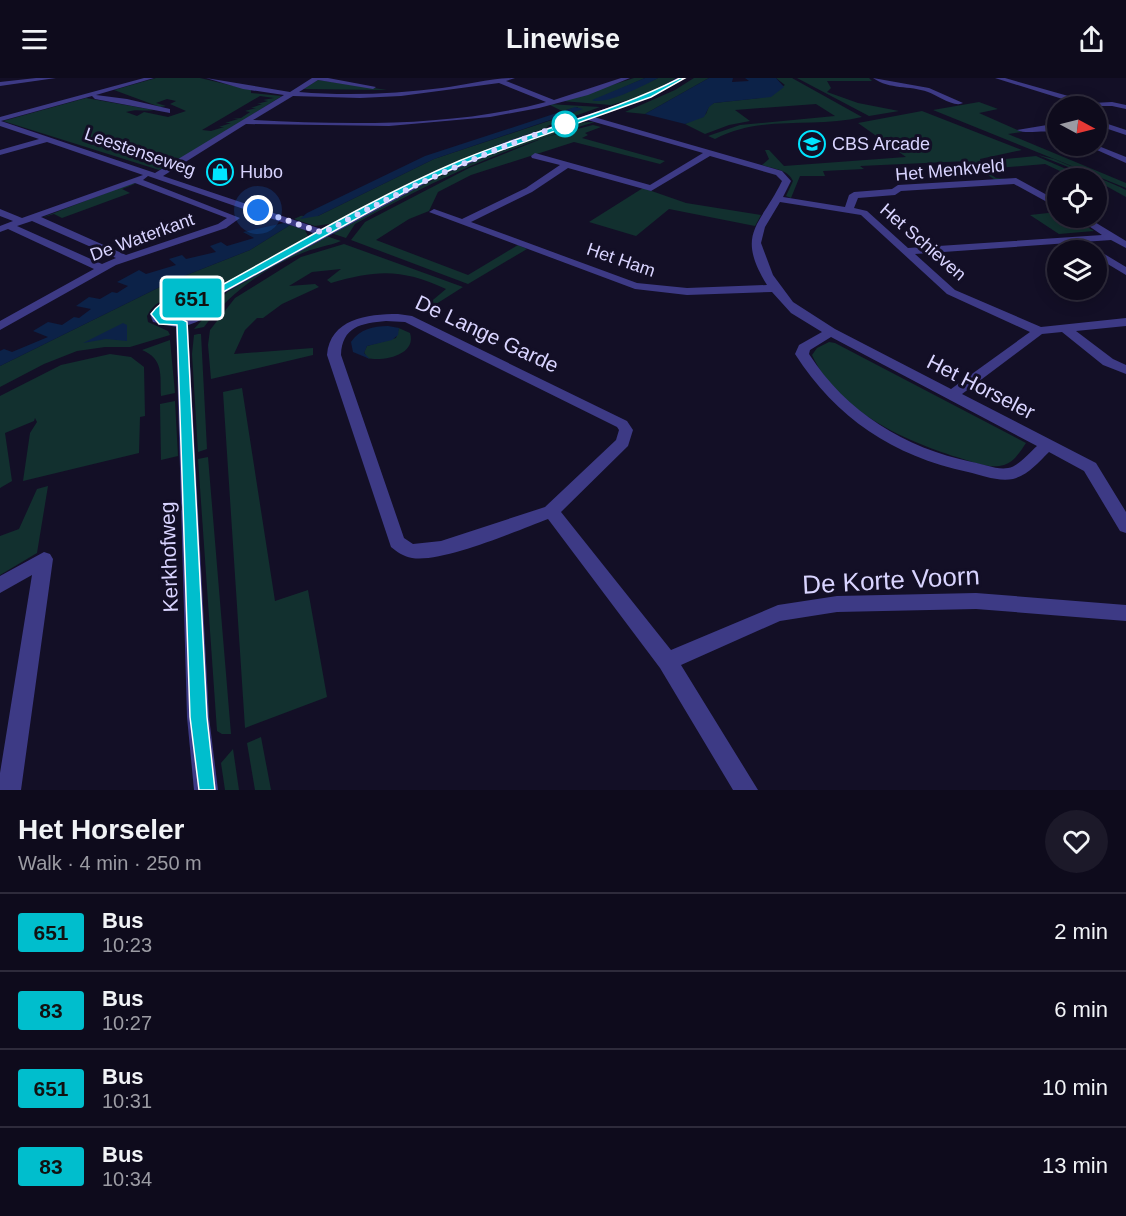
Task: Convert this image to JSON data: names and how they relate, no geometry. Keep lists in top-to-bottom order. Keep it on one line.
{"streets":{"street":["Leestenseweg","Het Menkveld","De Waterkant","Het Schieven","Het Ham","De Lange Garde","Het Horseler","Kerkhofweg","De Korte Voorn"]},"crossings":[["Het Menkveld","Het Schieven"],["Het Schieven","Het Horseler"],["Het Ham","Het Horseler"]],"places":{"school or university":["CBS Arcade"],"shop":["Hubo"]},"lines":["bus line 651"],"north":"right","page":{"header":"Linewise","on_map":"651","heading":["Het Horseler","Walk · 4 min · 250 m"],"list":[{"mark":"651","name":"Bus","note":"10:23","value":"2 min"},{"mark":"83","name":"Bus","note":"10:27","value":"6 min"},{"mark":"651","name":"Bus","note":"10:31","value":"10 min"},{"mark":"83","name":"Bus","note":"10:34","value":"13 min"}]}}
